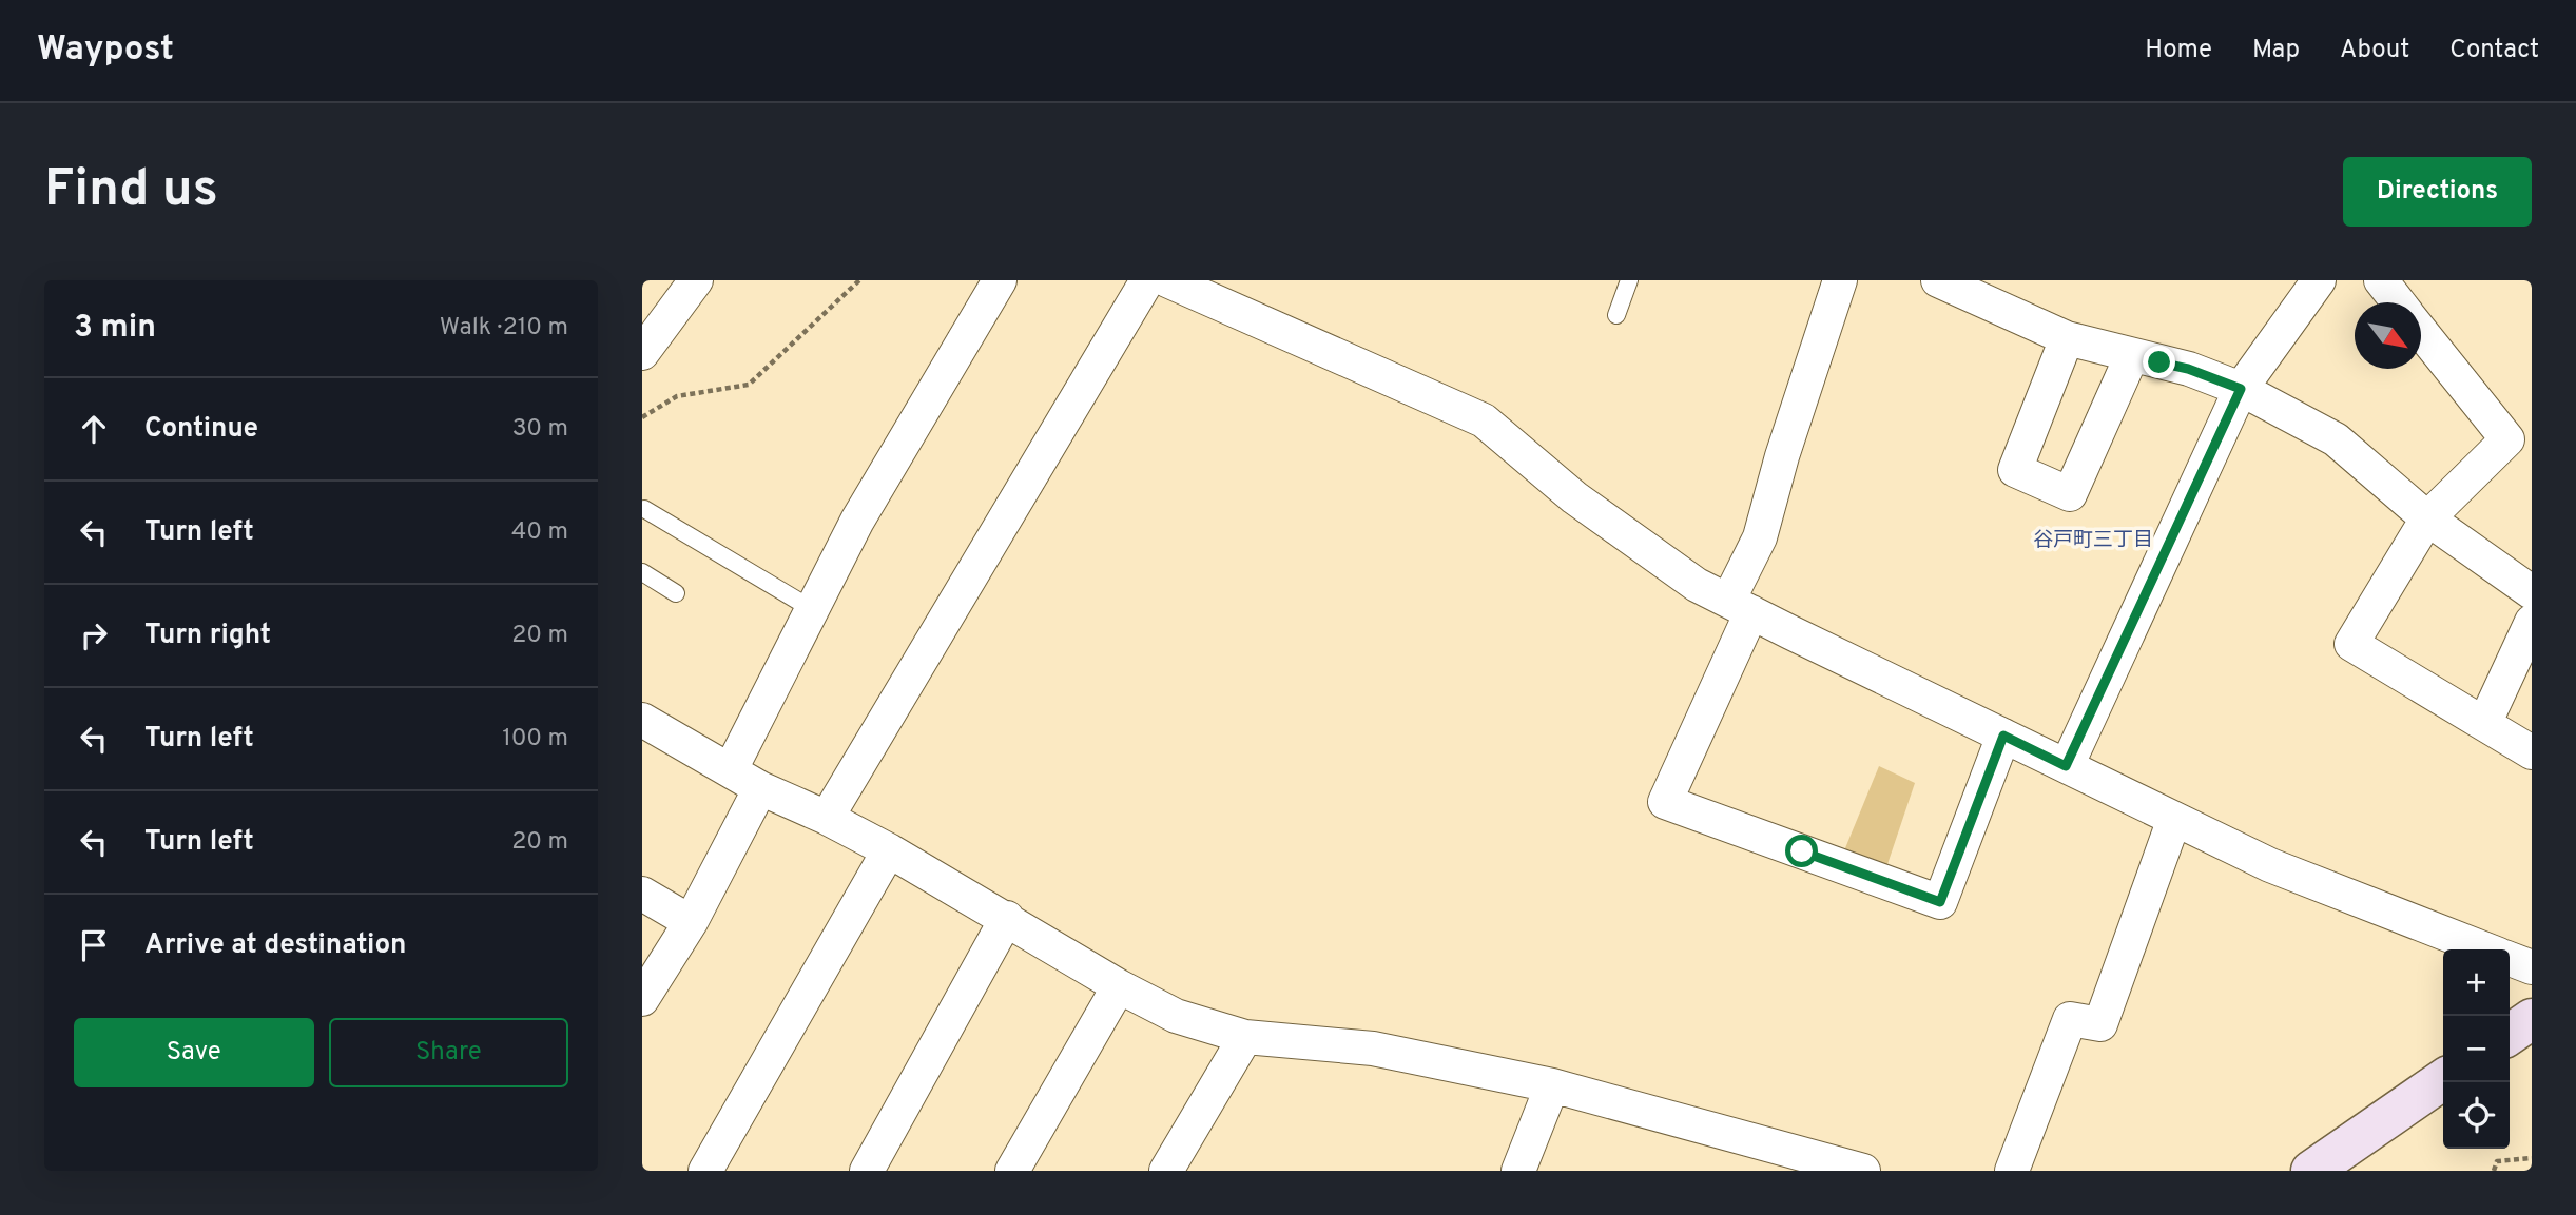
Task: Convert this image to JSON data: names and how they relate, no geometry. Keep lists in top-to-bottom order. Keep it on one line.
{"districts":["谷戸町三丁目"],"north":"bottom right","page":{"header":"Waypost","nav":["Home","Map","About","Contact"],"buttons":["Directions",["Save","Share"]],"title":"Find us","heading":["3 min","Walk · 210 m"],"list":[["Continue","30 m"],["Turn left","40 m"],["Turn right","20 m"],["Turn left","100 m"],["Turn left","20 m"],"Arrive at destination"],"map_buttons":["+","−"]}}
